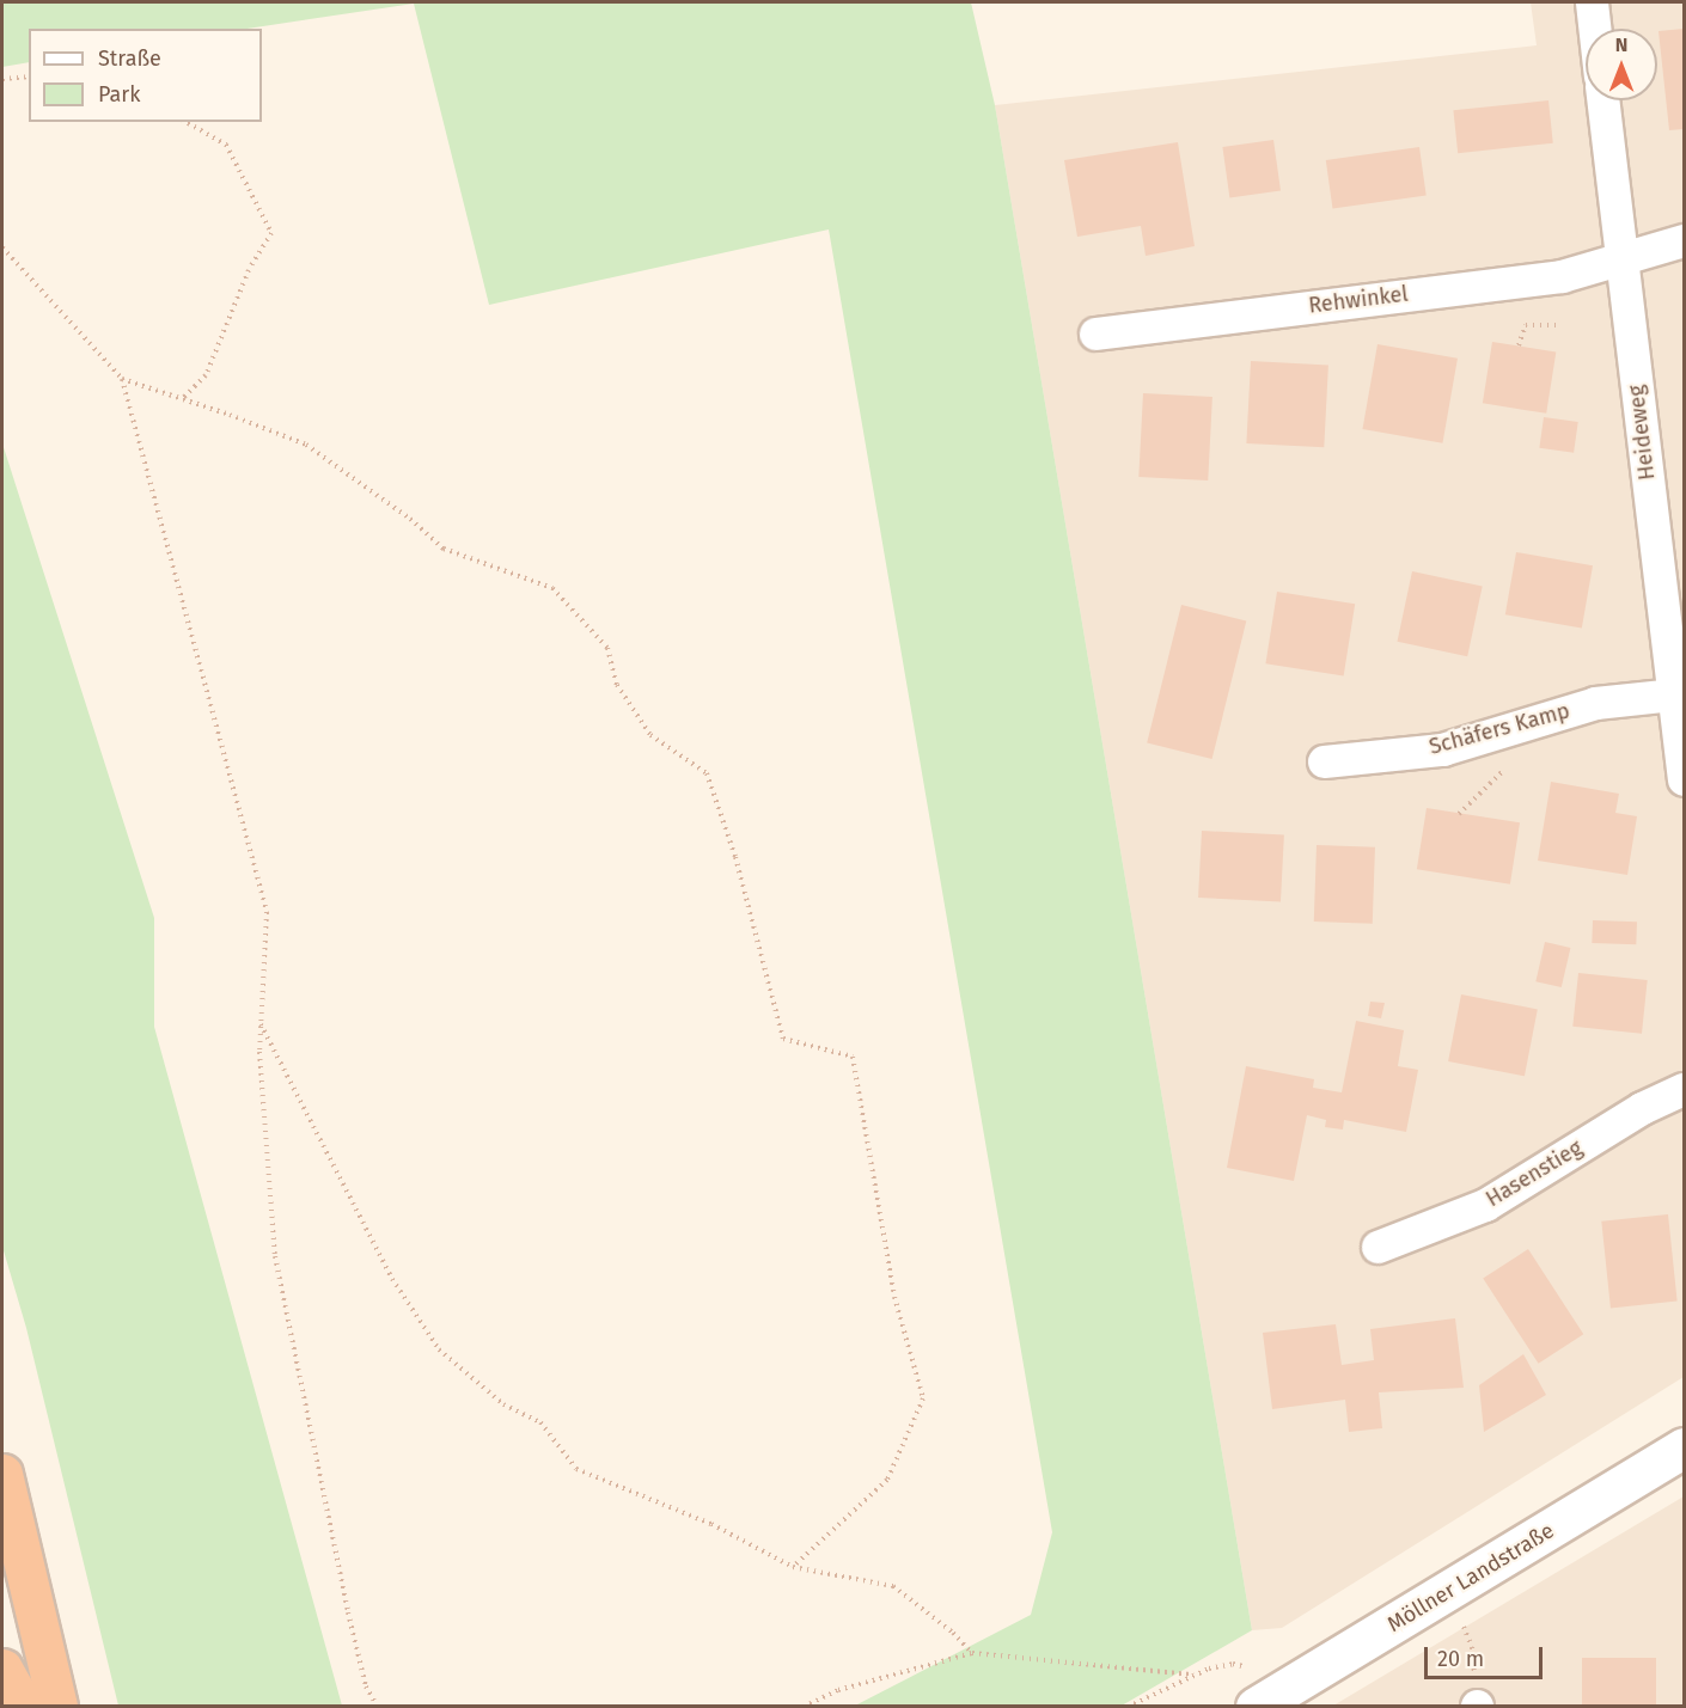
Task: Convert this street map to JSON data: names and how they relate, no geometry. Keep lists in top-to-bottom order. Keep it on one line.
{"streets":{"main road":["Möllner Landstraße"],"street":["Rehwinkel","Heideweg","Schäfers Kamp","Hasenstieg"]},"crossings":[["Rehwinkel","Heideweg"],["Heideweg","Schäfers Kamp"]],"legend":["Straße","Park"],"scale_bar":"20 m","north":"top"}
